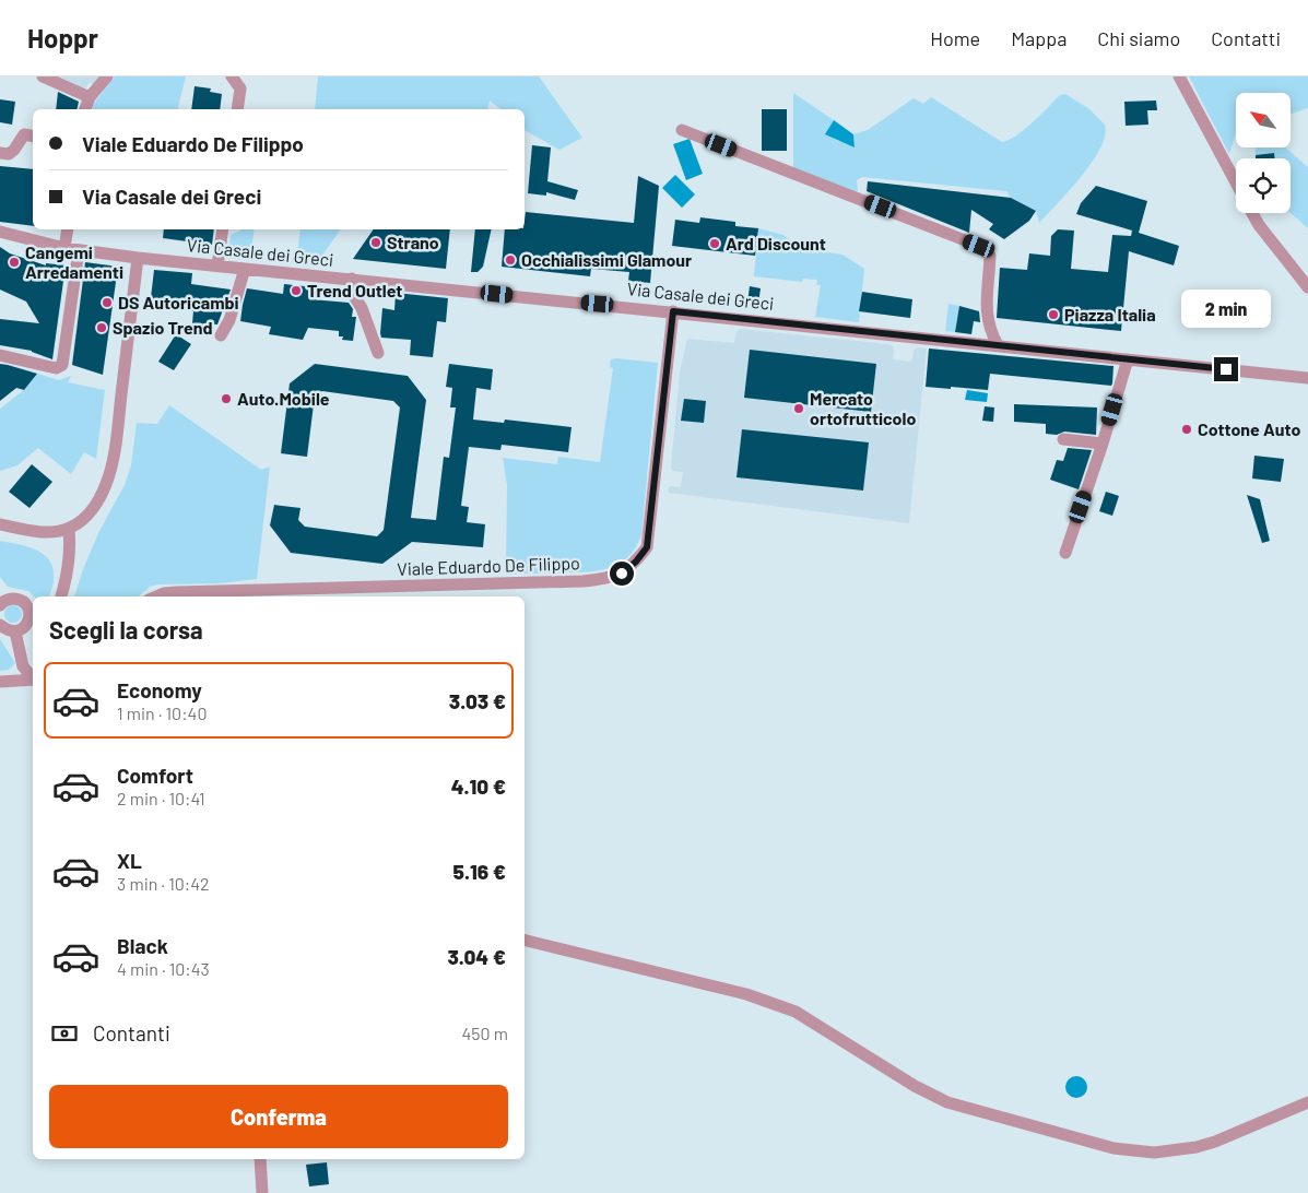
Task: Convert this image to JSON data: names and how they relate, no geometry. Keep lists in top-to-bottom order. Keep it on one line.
{"streets":{"street":["Via Casale dei Greci","Viale Eduardo De Filippo"]},"crossings":[["Via Casale dei Greci","Viale Eduardo De Filippo"]],"places":["Strano","Ard Discount","Occhialissimi Glamour","Cangemi Arredamenti","Trend Outlet","DS Autoricambi","Piazza Italia","Spazio Trend","Auto.Mobile","Mercato ortofrutticolo","Cottone Auto"],"north":"top left","page":{"header":"Hoppr","nav":["Home","Mappa","Chi siamo","Contatti"],"banner":["Viale Eduardo De Filippo","Via Casale dei Greci"],"bubble":"2 min","heading":"Scegli la corsa","list":[{"name":"Economy","note":"1 min · 10:40","value":"3.03 €"},{"name":"Comfort","note":"2 min · 10:41","value":"4.10 €"},{"name":"XL","note":"3 min · 10:42","value":"5.16 €"},{"name":"Black","note":"4 min · 10:43","value":"3.04 €"}],"pay":["Contanti","450 m"],"buttons":"Conferma"}}
